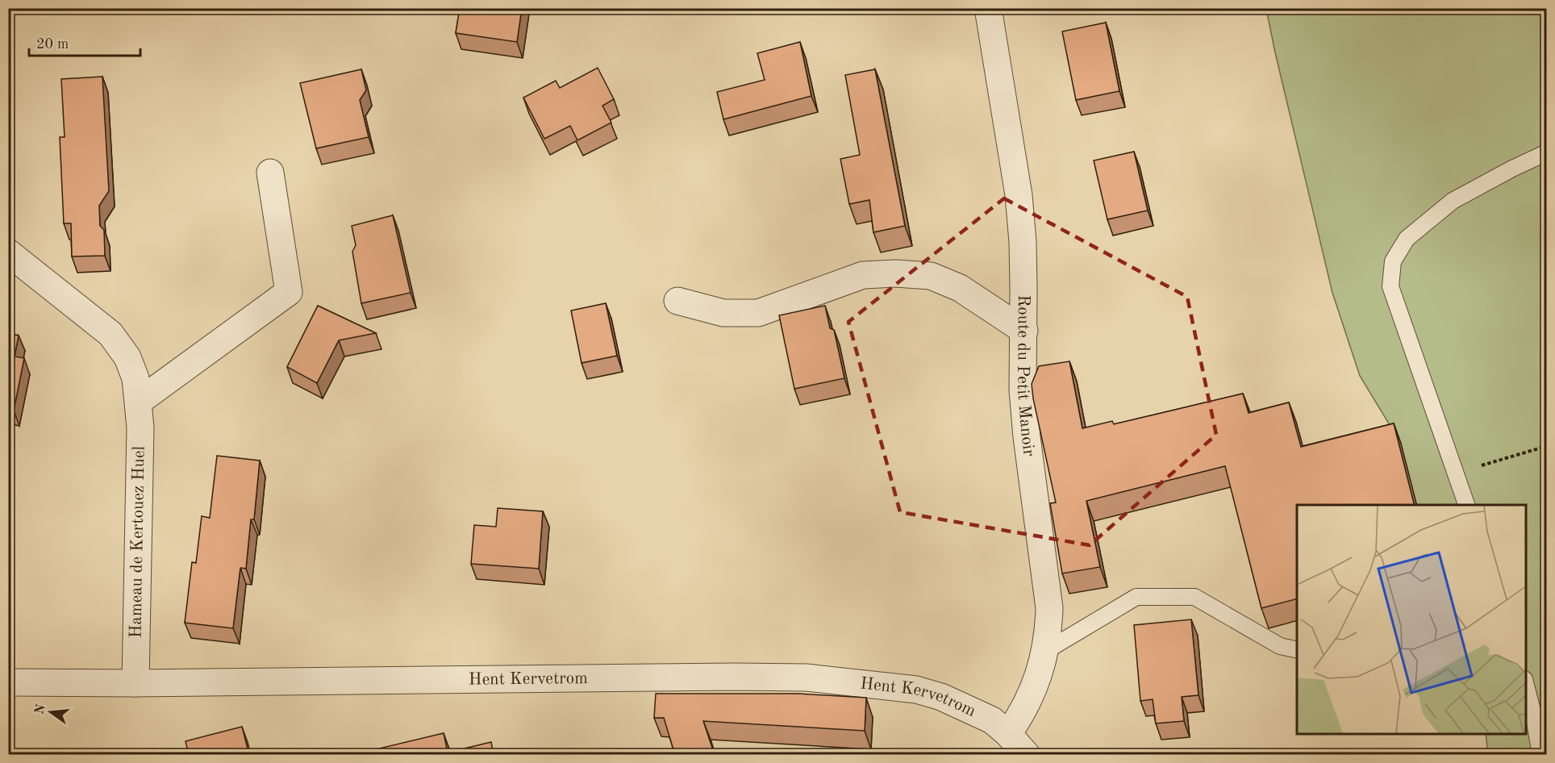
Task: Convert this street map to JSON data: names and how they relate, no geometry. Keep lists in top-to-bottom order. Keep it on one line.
{"streets":{"street":["Route du Petit Manoir","Hameau de Kertouez Huel","Hent Kervetrom"]},"crossings":[["Route du Petit Manoir","Hent Kervetrom"],["Hameau de Kertouez Huel","Hent Kervetrom"]],"scale_bar":"20 m","north":"left"}
